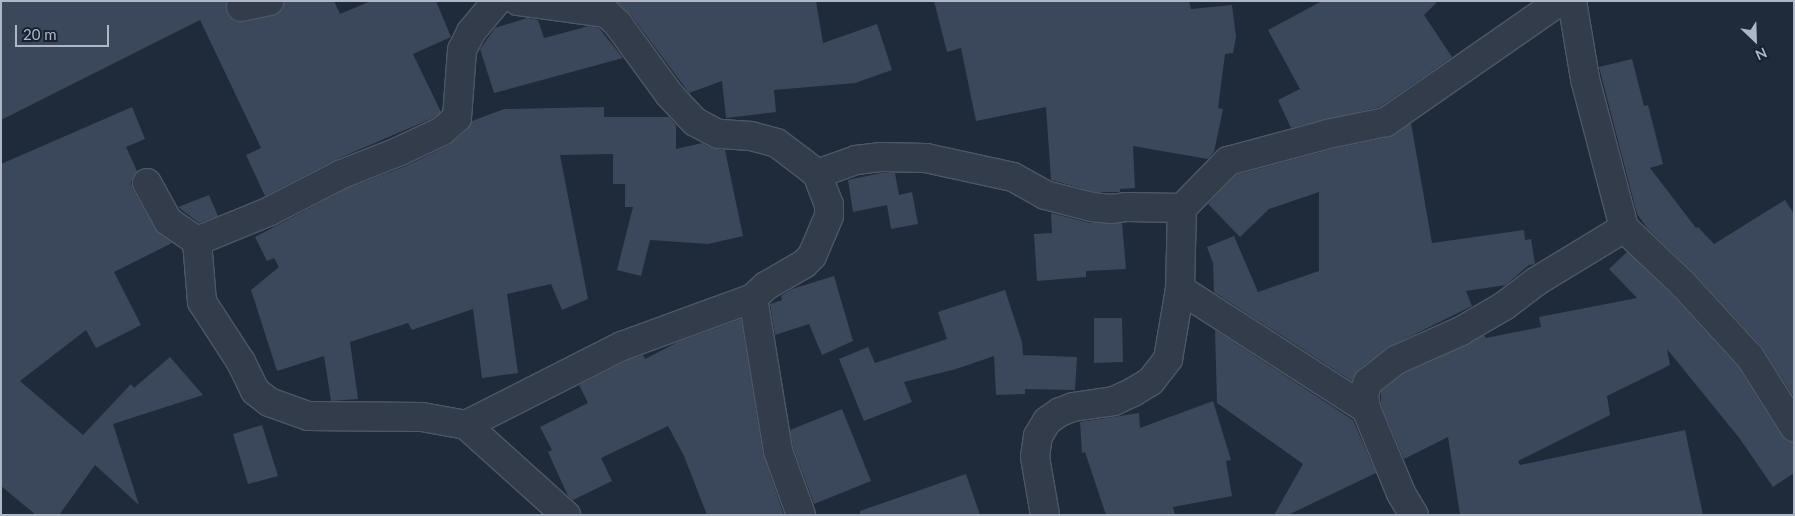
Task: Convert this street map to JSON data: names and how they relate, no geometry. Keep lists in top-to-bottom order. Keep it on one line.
{"scale_bar":"20 m","north":"bottom right"}
